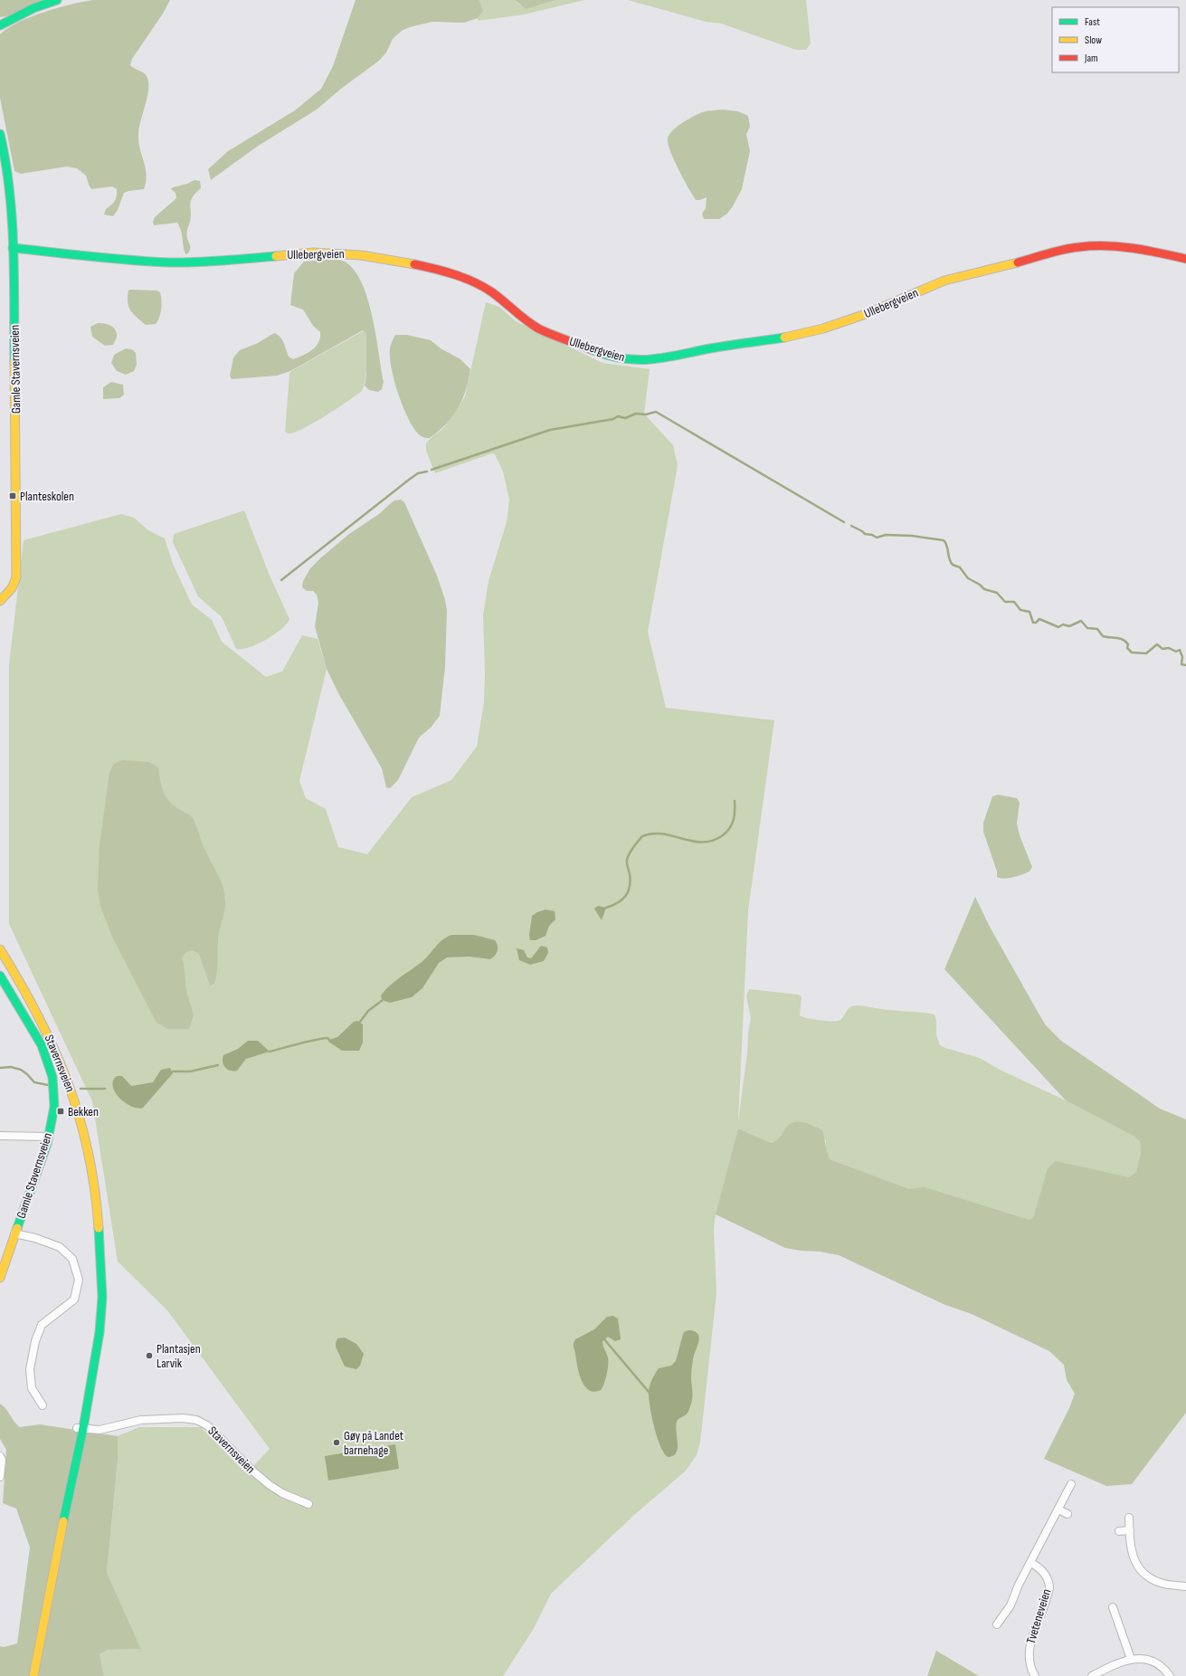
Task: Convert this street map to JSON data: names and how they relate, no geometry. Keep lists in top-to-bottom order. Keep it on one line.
{"streets":{"street":["Ullebergveien","Gamle Stavernsveien","Stavernsveien","Tveteneveien"]},"crossings":[["Ullebergveien","Gamle Stavernsveien"]],"places":{"transit":["Planteskolen","Bekken"],"other":["Plantasjen Larvik","Gøy på Landet barnehage"]},"legend":["Fast","Slow","Jam"]}
